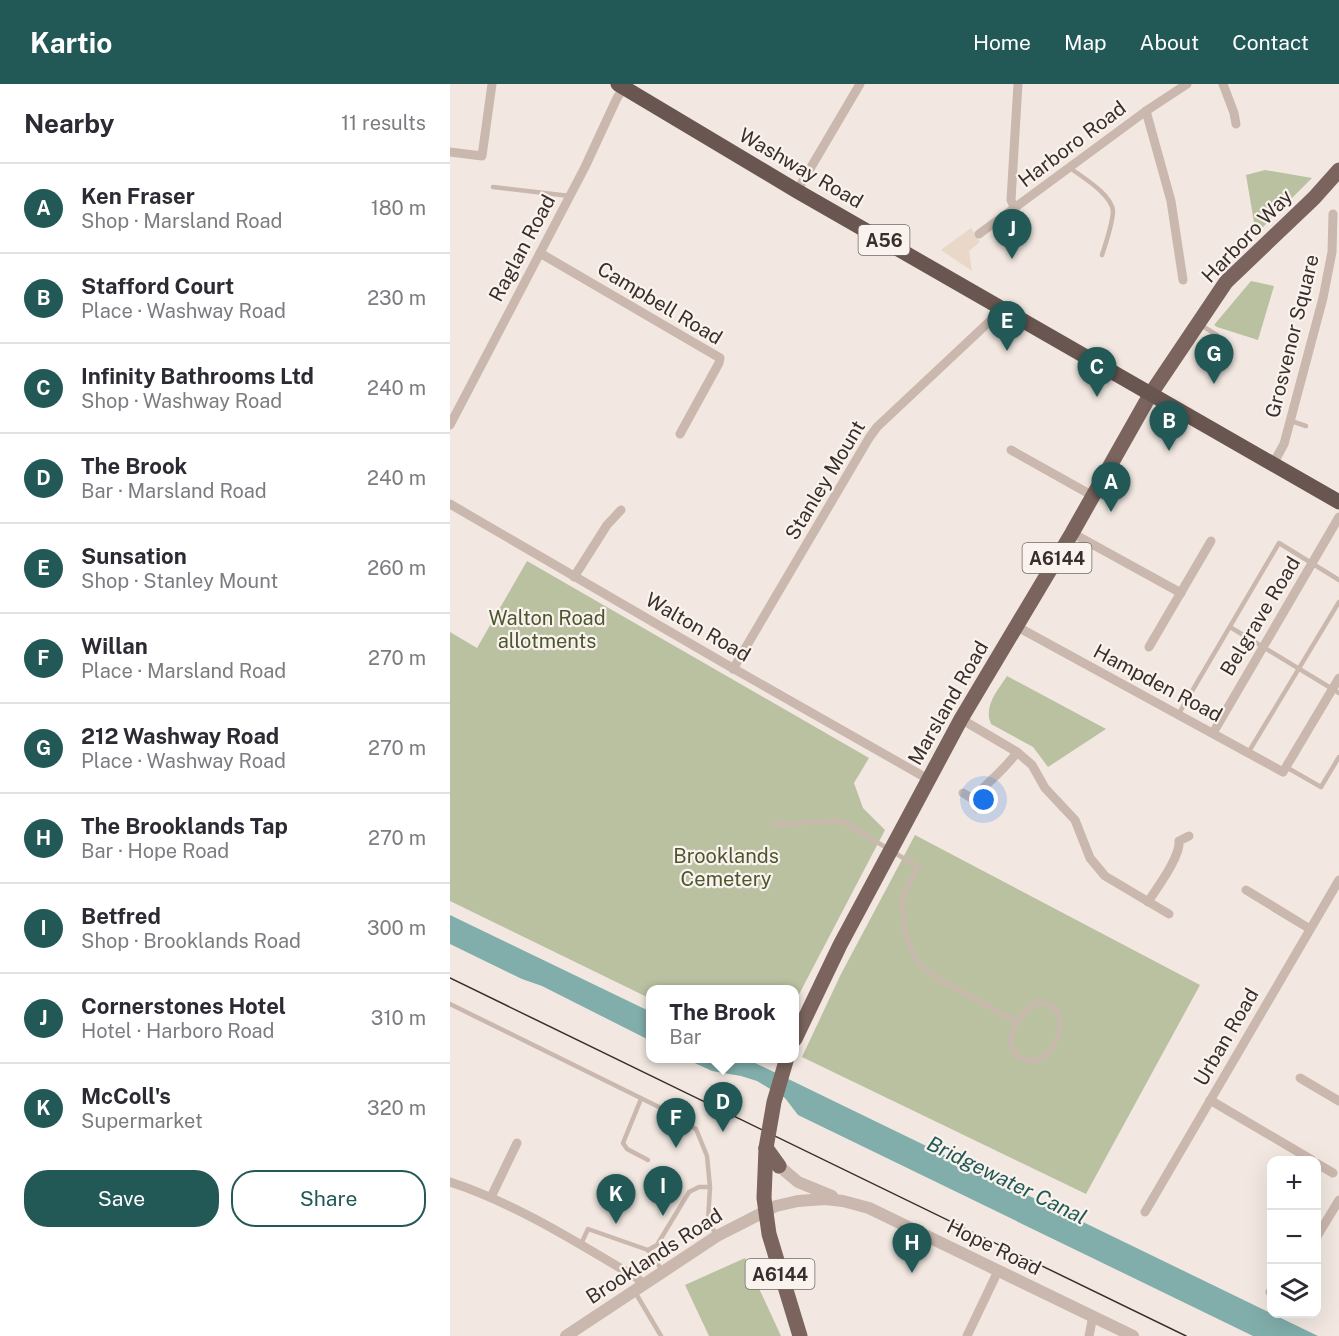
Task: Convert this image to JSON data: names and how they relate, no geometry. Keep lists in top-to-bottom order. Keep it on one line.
{"streets":{"highway":["Washway Road","A56"],"main road":["Harboro Way","A6144","Marsland Road"],"street":["Harboro Road","Raglan Road","Campbell Road","Grosvenor Square","Stanley Mount","Belgrave Road","Walton Road","Hampden Road","Urban Road","Hope Road","Brooklands Road"]},"crossings":[["Washway Road","Harboro Way"],["Washway Road","Raglan Road"],["Washway Road","Grosvenor Square"],["Washway Road","Stanley Mount"],["Washway Road","Marsland Road"],["Harboro Way","Marsland Road"],["Raglan Road","Campbell Road"],["Stanley Mount","Walton Road"],["A6144","Hope Road"],["A6144","Brooklands Road"],["Belgrave Road","Hampden Road"],["Walton Road","Marsland Road"],["Hampden Road","Marsland Road"],["Hope Road","Brooklands Road"]],"water":["Bridgewater Canal"],"parks":["Walton Road allotments","Brooklands Cemetery"],"page":{"header":"Kartio","nav":["Home","Map","About","Contact"],"heading":["Nearby","11 results"],"list":[{"mark":"A","name":"Ken Fraser","note":"Shop · Marsland Road","value":"180 m"},{"mark":"B","name":"Stafford Court","note":"Place · Washway Road","value":"230 m"},{"mark":"C","name":"Infinity Bathrooms Ltd","note":"Shop · Washway Road","value":"240 m"},{"mark":"D","name":"The Brook","note":"Bar · Marsland Road","value":"240 m"},{"mark":"E","name":"Sunsation","note":"Shop · Stanley Mount","value":"260 m"},{"mark":"F","name":"Willan","note":"Place · Marsland Road","value":"270 m"},{"mark":"G","name":"212 Washway Road","note":"Place · Washway Road","value":"270 m"},{"mark":"H","name":"The Brooklands Tap","note":"Bar · Hope Road","value":"270 m"},{"mark":"I","name":"Betfred","note":"Shop · Brooklands Road","value":"300 m"},{"mark":"J","name":"Cornerstones Hotel","note":"Hotel · Harboro Road","value":"310 m"},{"mark":"K","name":"McColl's","note":"Supermarket","value":"320 m"}],"pins":["J","E","G","C","B","A","D","F","I","K","H"],"popup":["The Brook","Bar"],"buttons":["Save","Share"],"map_buttons":["+","−"]}}
